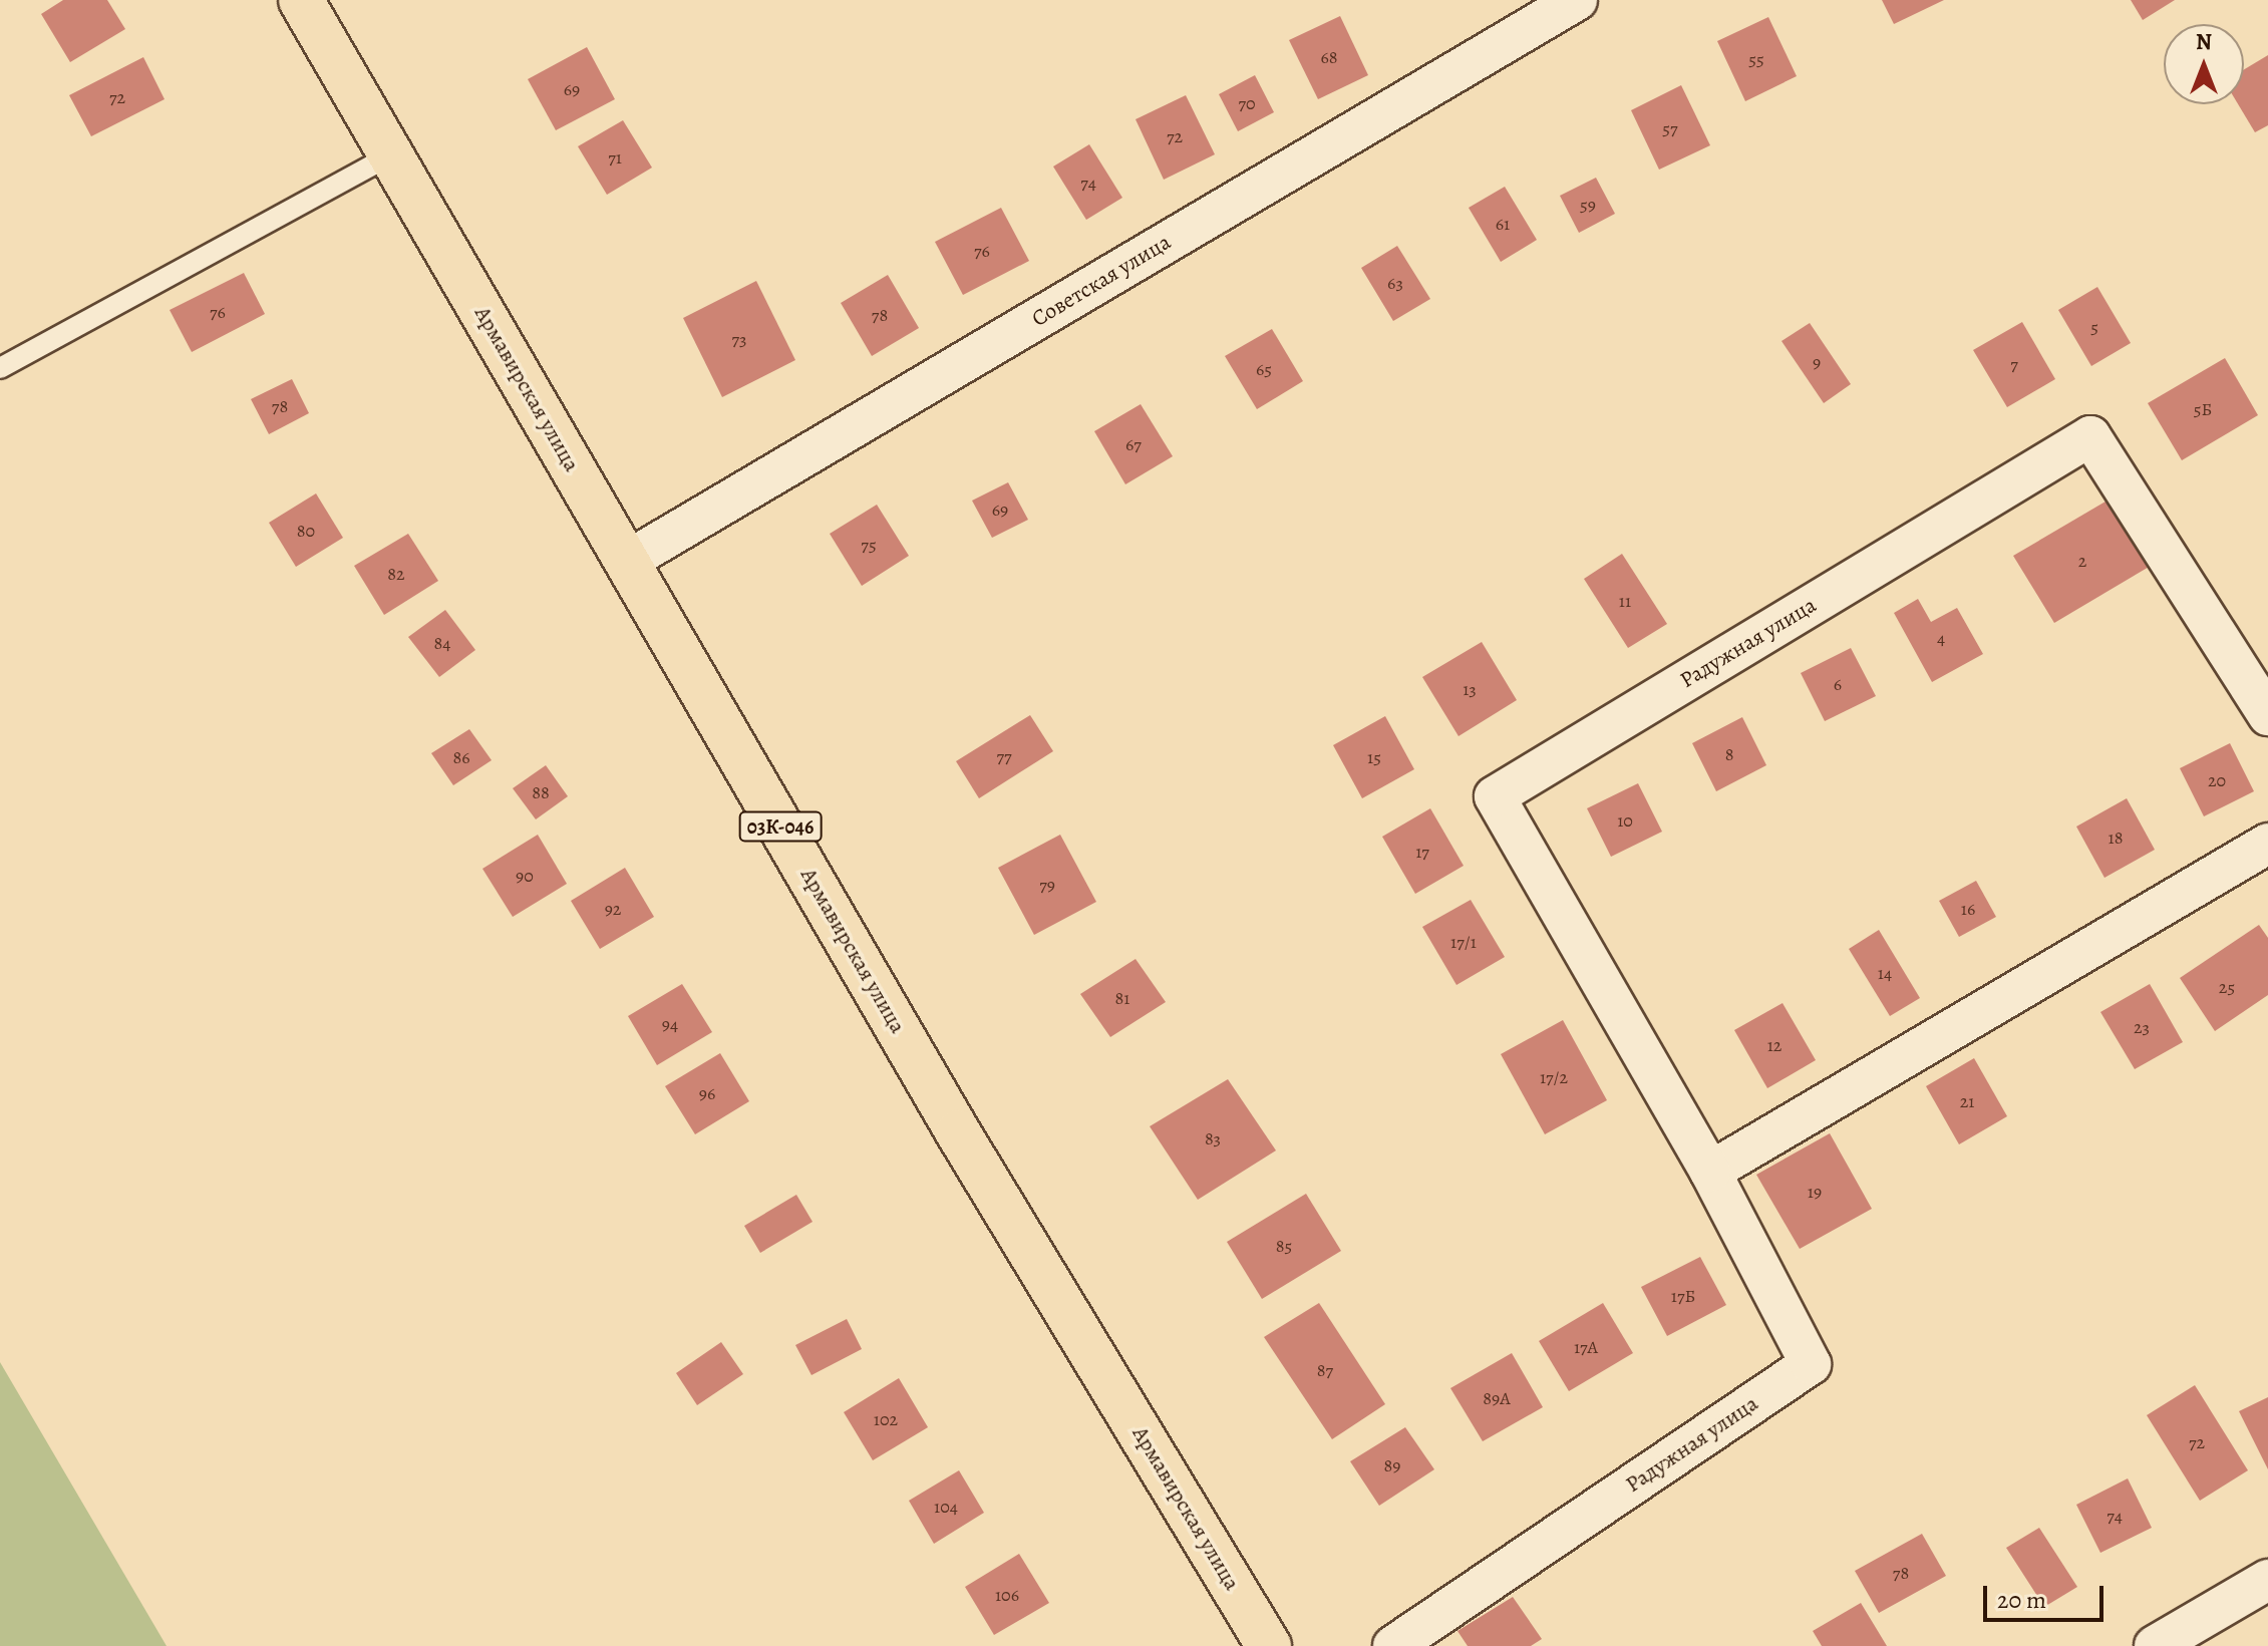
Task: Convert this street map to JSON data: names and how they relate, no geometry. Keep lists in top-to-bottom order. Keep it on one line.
{"streets":{"main road":["Армавирская улица","03К-046"],"street":["Советская улица","Радужная улица"]},"crossings":[["Советская улица","Армавирская улица"]],"house_numbers":["68","55","69","72","70","57","72","71","74","59","61","76","63","76","78","5","73","9","7","65","78","5Б","67","69","80","75","2","82","11","4","84","6","13","8","77","86","15","20","88","10","18","17","90","79","92","16","17/1","14","25","81","94","23","12","17/2","96","21","83","19","85","17Б","17А","87","89А","102","72","89","104","74","78","106"],"scale_bar":"20 m","north":"top"}
